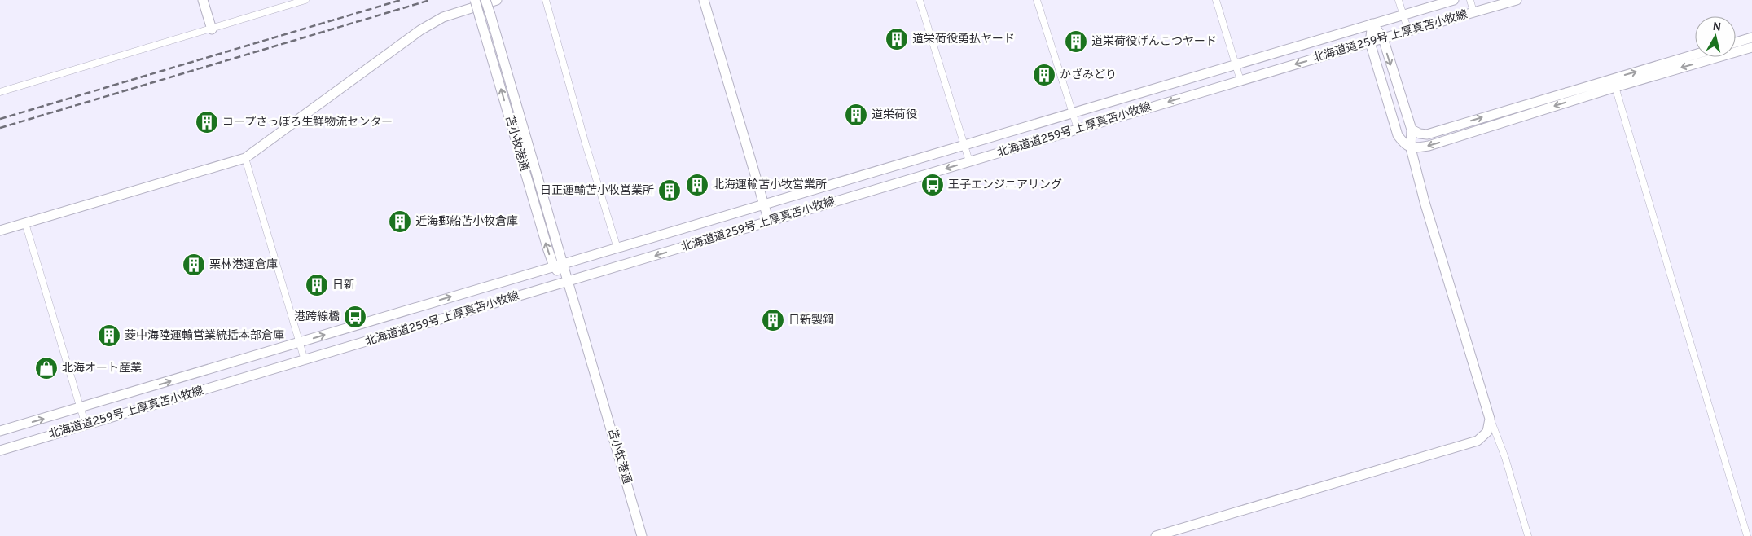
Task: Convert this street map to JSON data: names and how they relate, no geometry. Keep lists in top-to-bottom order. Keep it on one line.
{"streets":{"street":["北海道道259号 上厚真苫小牧線","苫小牧港通"]},"crossings":[["北海道道259号 上厚真苫小牧線","苫小牧港通"]],"places":{"building":["道栄荷役勇払ヤード","道栄荷役げんこつヤード","かざみどり","道栄荷役","コープさっぽろ生鮮物流センター","北海運輸苫小牧営業所","日正運輸苫小牧営業所","近海郵船苫小牧倉庫","栗林港運倉庫","日新","日新製鋼","菱中海陸運輸営業統括本部倉庫"],"bus stop":["王子エンジニアリング","港跨線橋"],"shop":["北海オート産業"]},"north":"top"}
